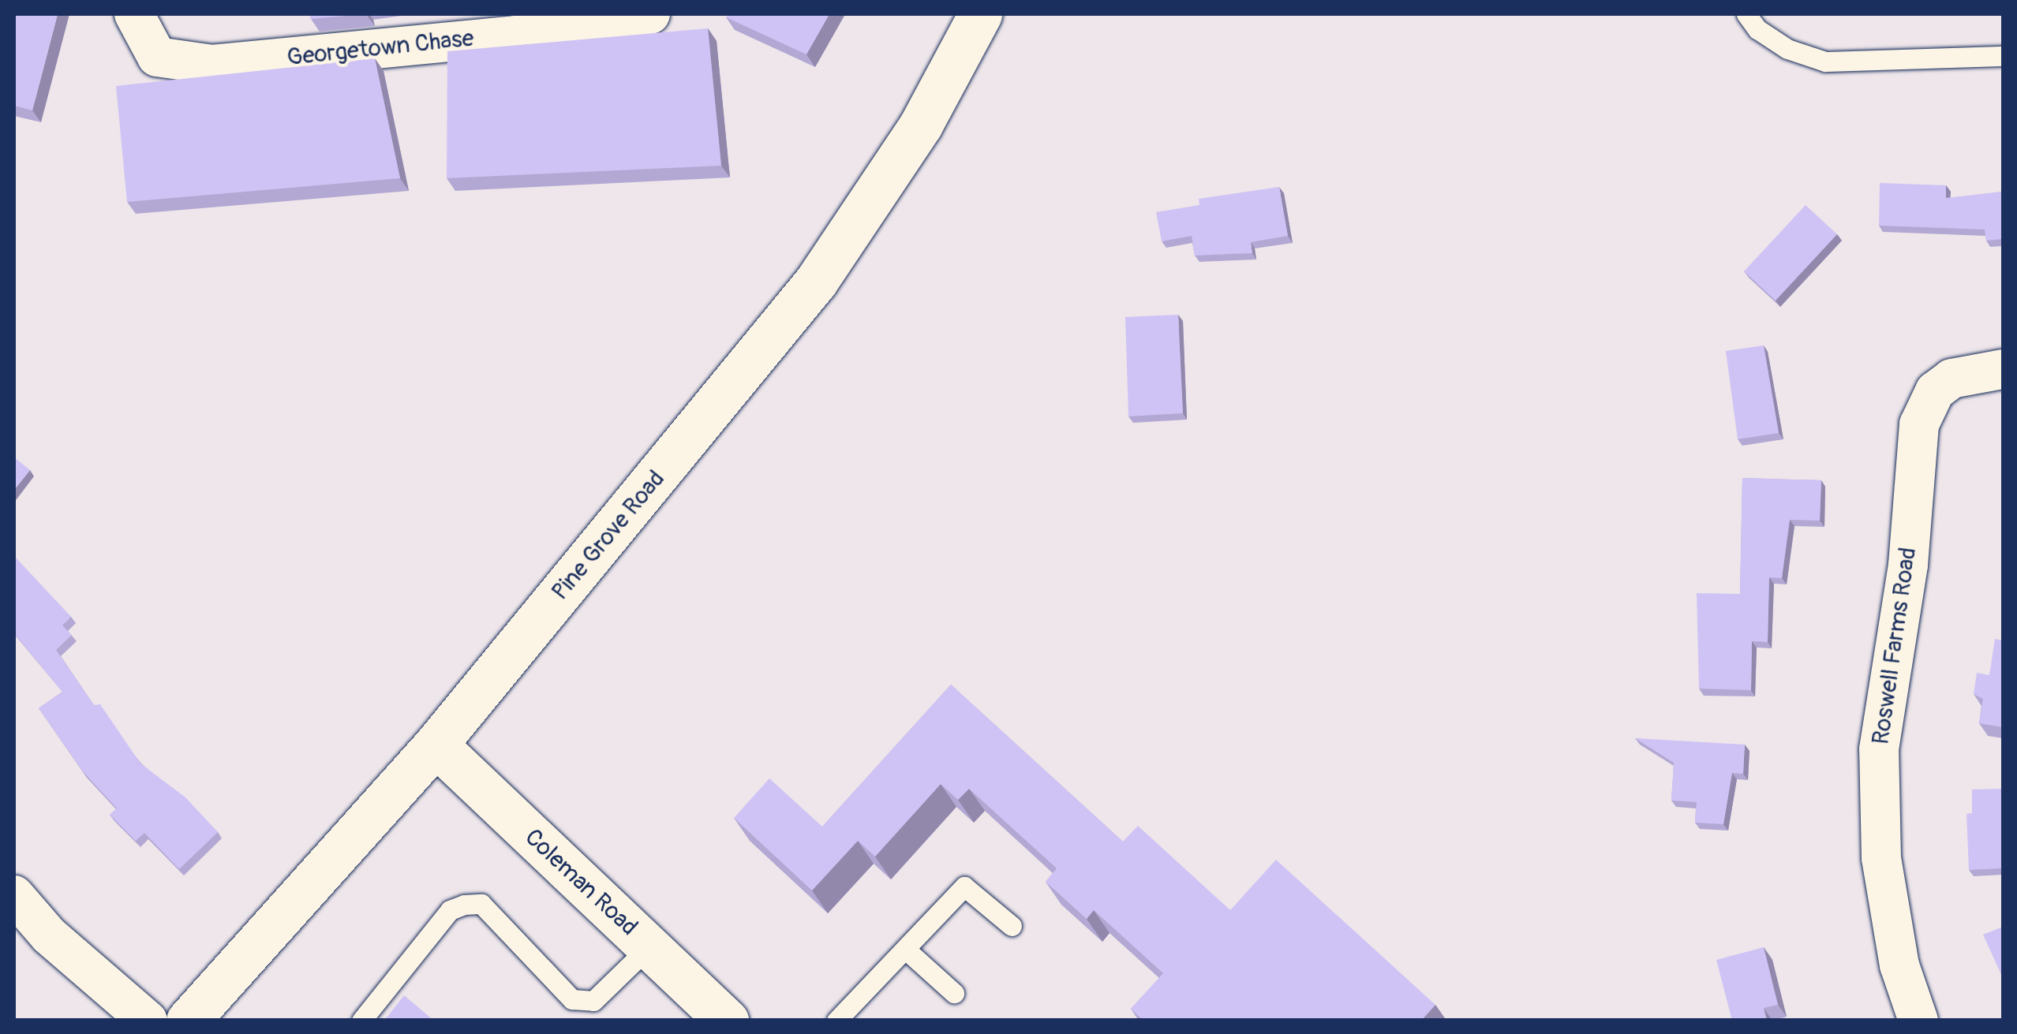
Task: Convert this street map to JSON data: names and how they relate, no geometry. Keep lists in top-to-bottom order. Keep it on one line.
{"streets":{"main road":["Pine Grove Road","Coleman Road"],"street":["Georgetown Chase","Roswell Farms Road"]},"crossings":[["Pine Grove Road","Coleman Road"]]}
